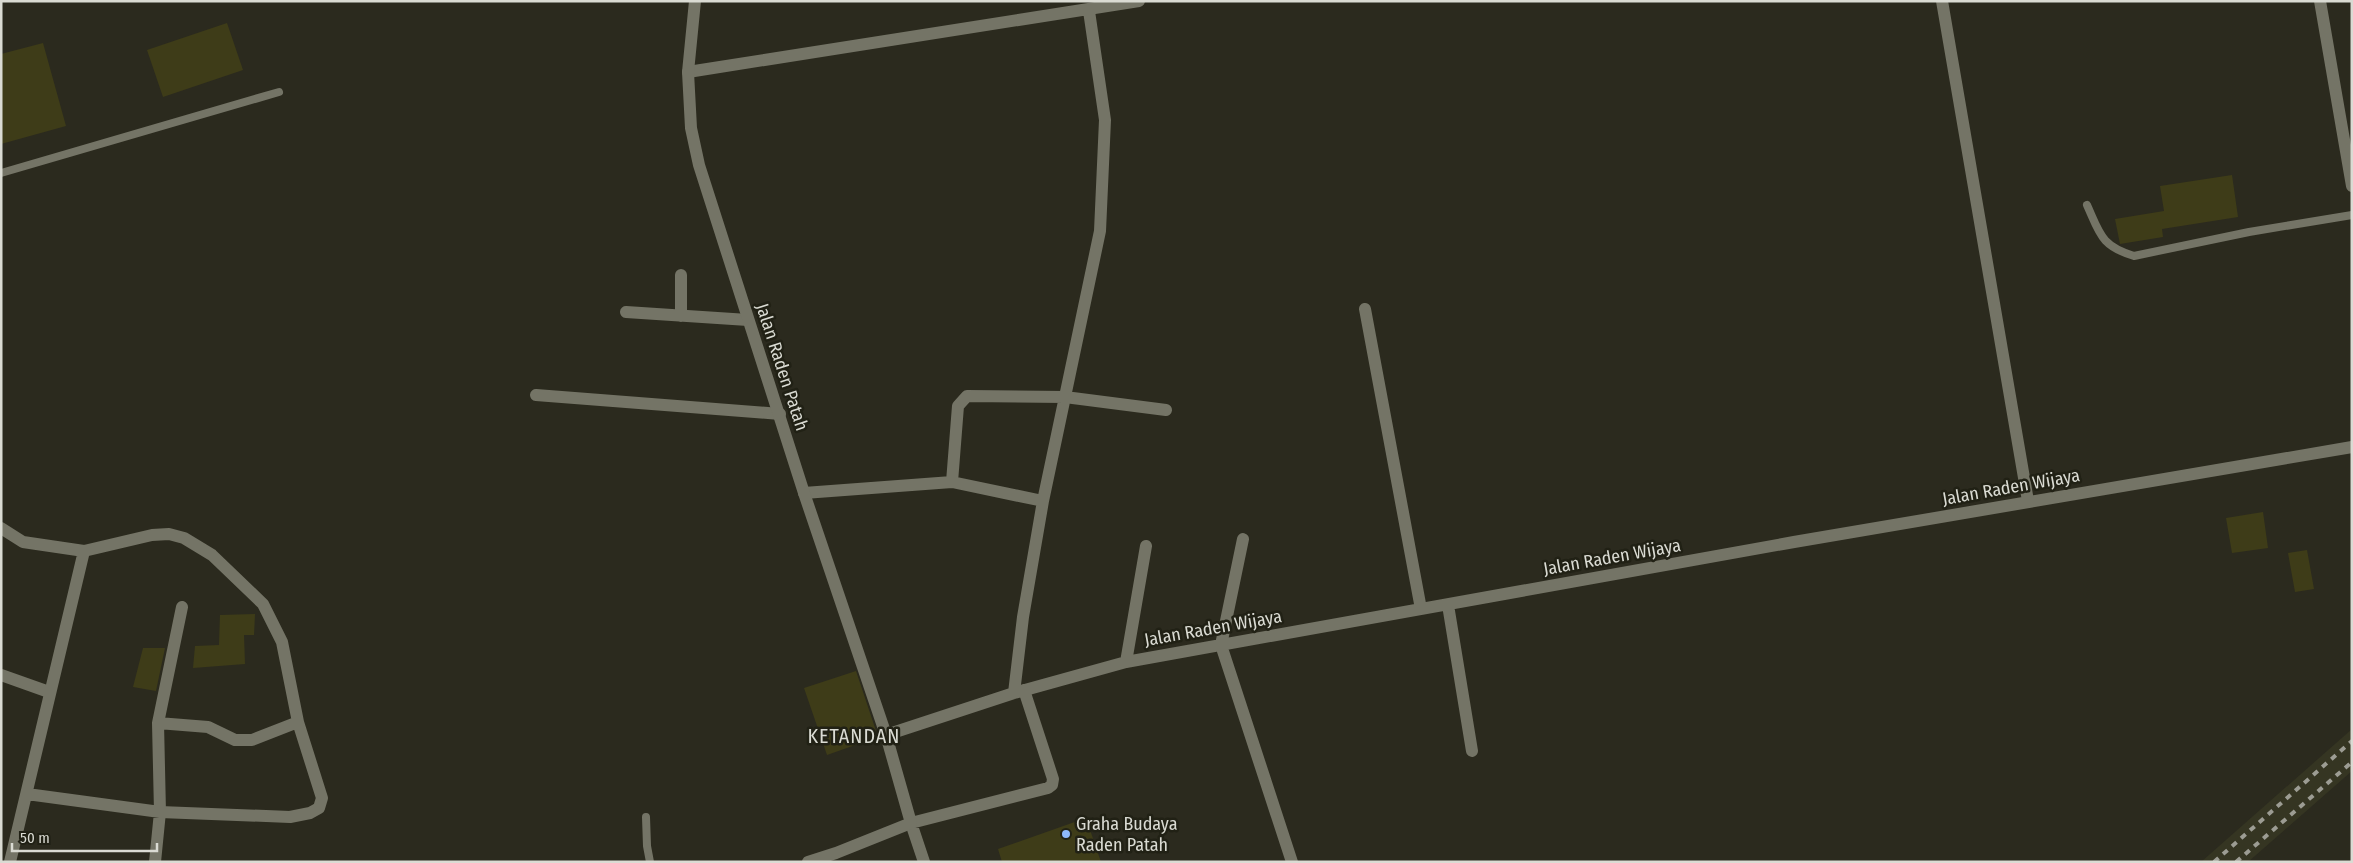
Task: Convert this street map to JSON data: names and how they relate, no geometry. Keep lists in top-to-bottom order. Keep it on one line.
{"streets":{"street":["Jalan Raden Patah","Jalan Raden Wijaya"]},"crossings":[["Jalan Raden Patah","Jalan Raden Wijaya"]],"districts":["KETANDAN"],"places":["Graha Budaya Raden Patah"],"scale_bar":"50 m"}
